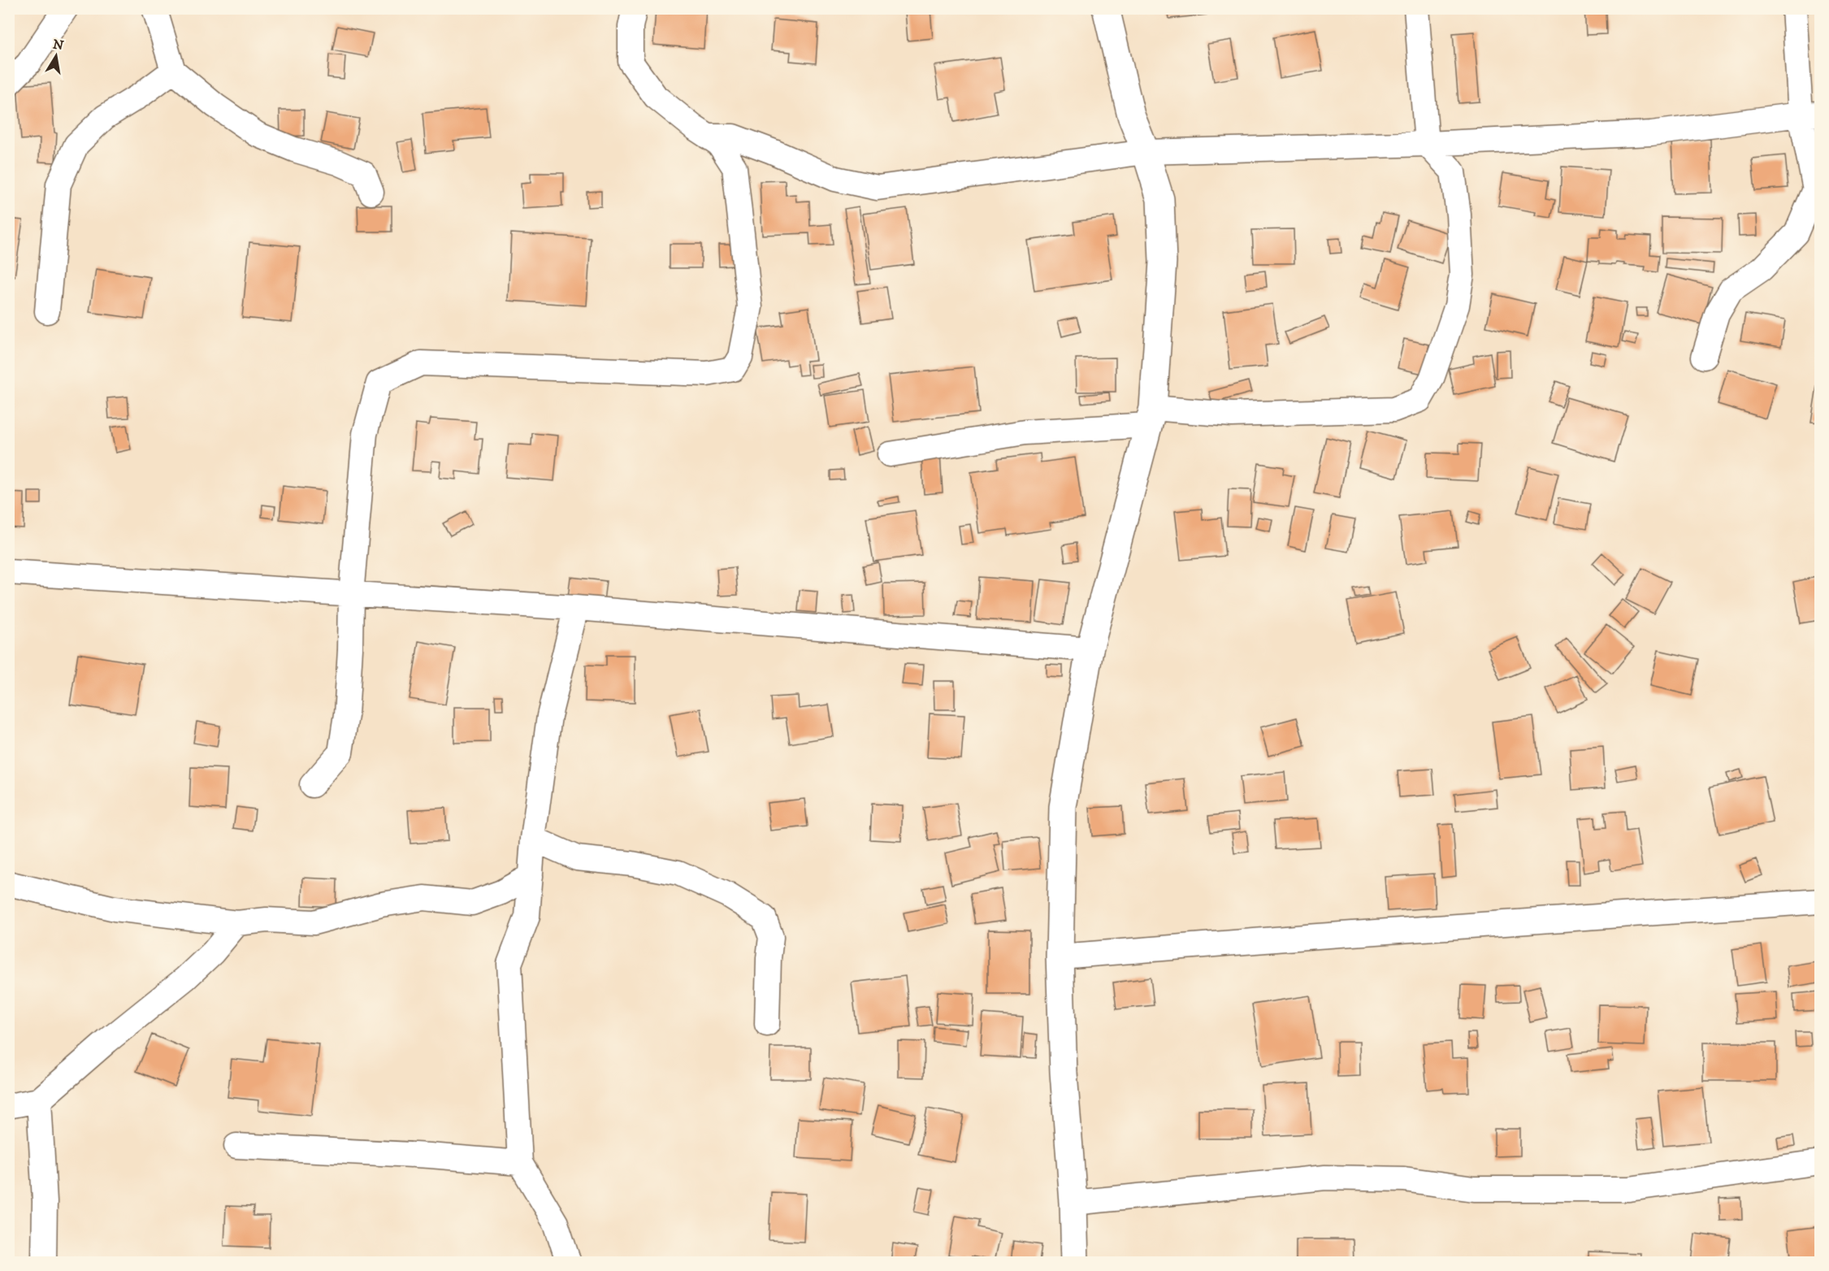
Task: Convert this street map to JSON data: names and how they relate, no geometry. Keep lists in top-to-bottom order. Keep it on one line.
{"north":"top"}
